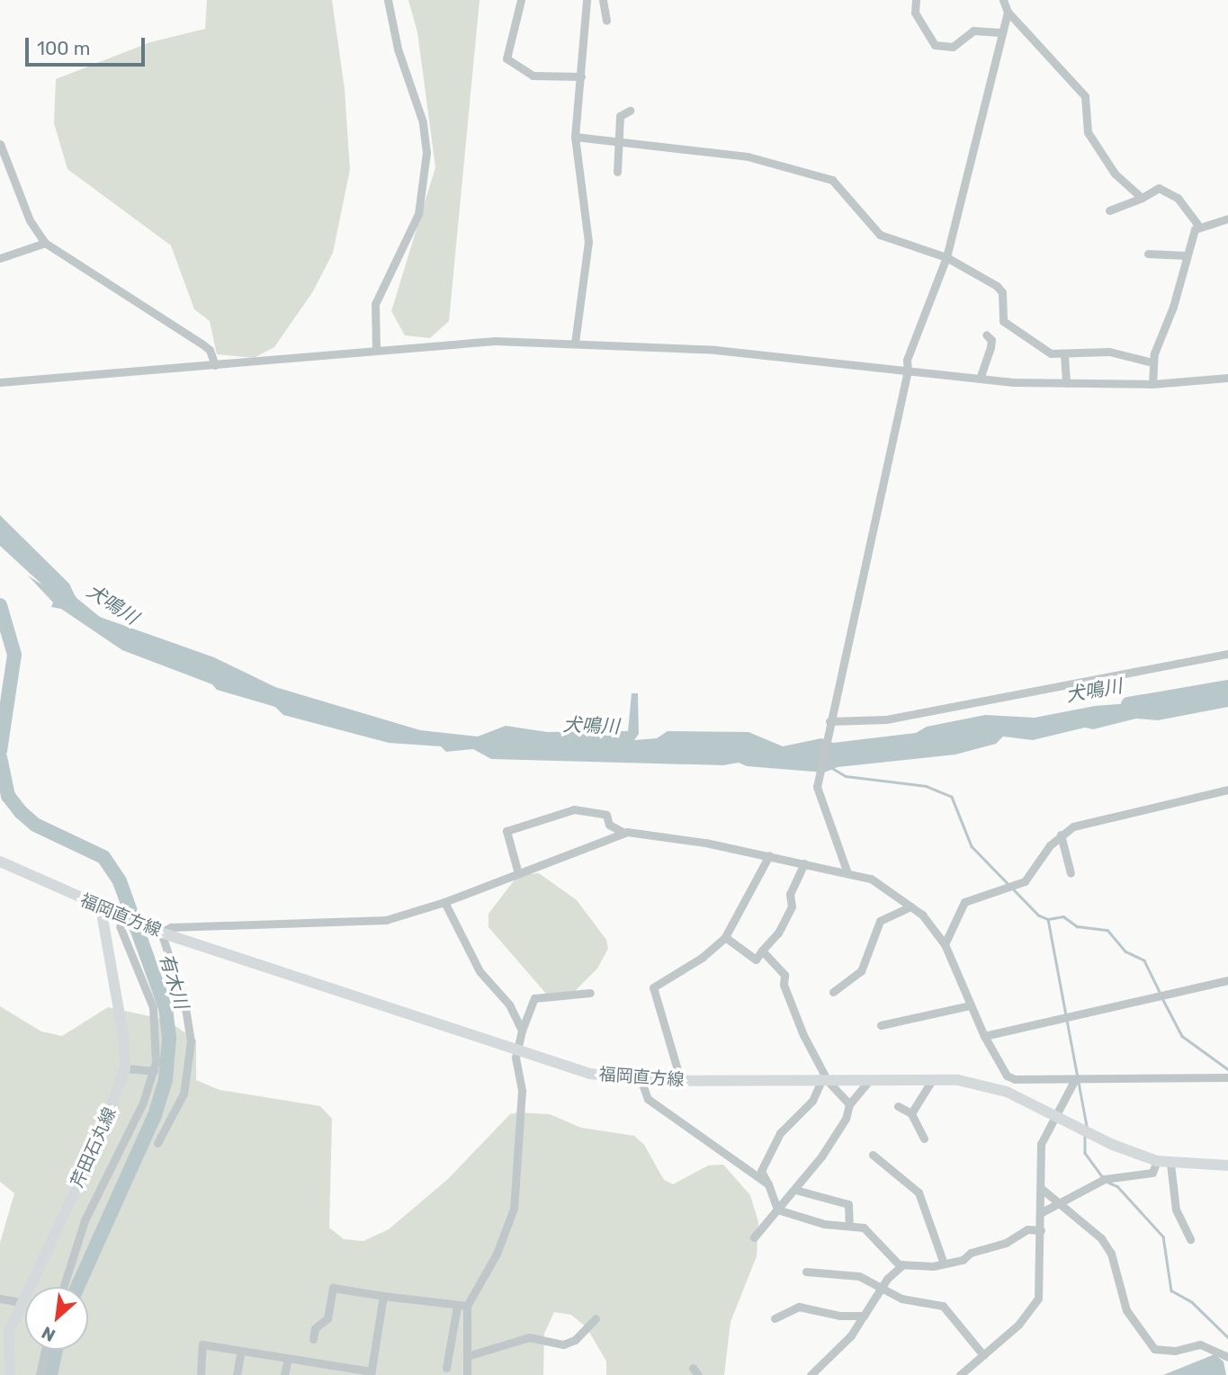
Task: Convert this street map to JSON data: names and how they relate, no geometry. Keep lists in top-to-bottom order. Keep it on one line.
{"streets":{"main road":["福岡直方線","芹田石丸線"]},"crossings":[["福岡直方線","芹田石丸線"]],"water":["犬鳴川","有木川"],"scale_bar":"100 m","north":"bottom left"}
